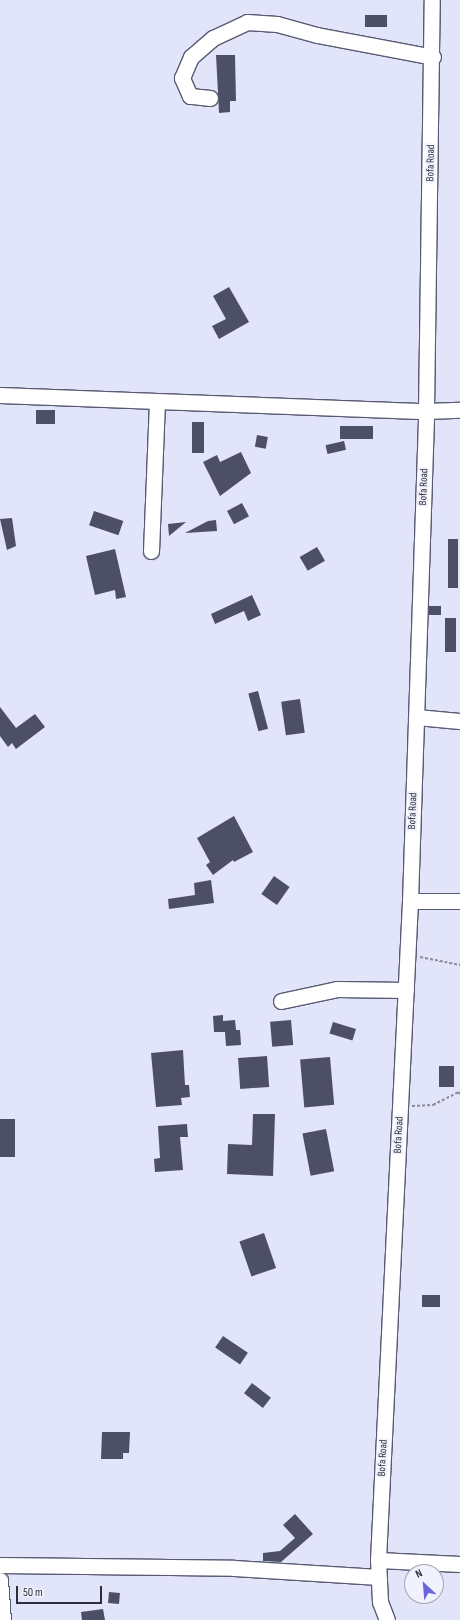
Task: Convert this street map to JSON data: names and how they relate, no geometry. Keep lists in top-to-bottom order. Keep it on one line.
{"streets":{"street":["Bofa Road"]},"scale_bar":"50 m","north":"top left"}
